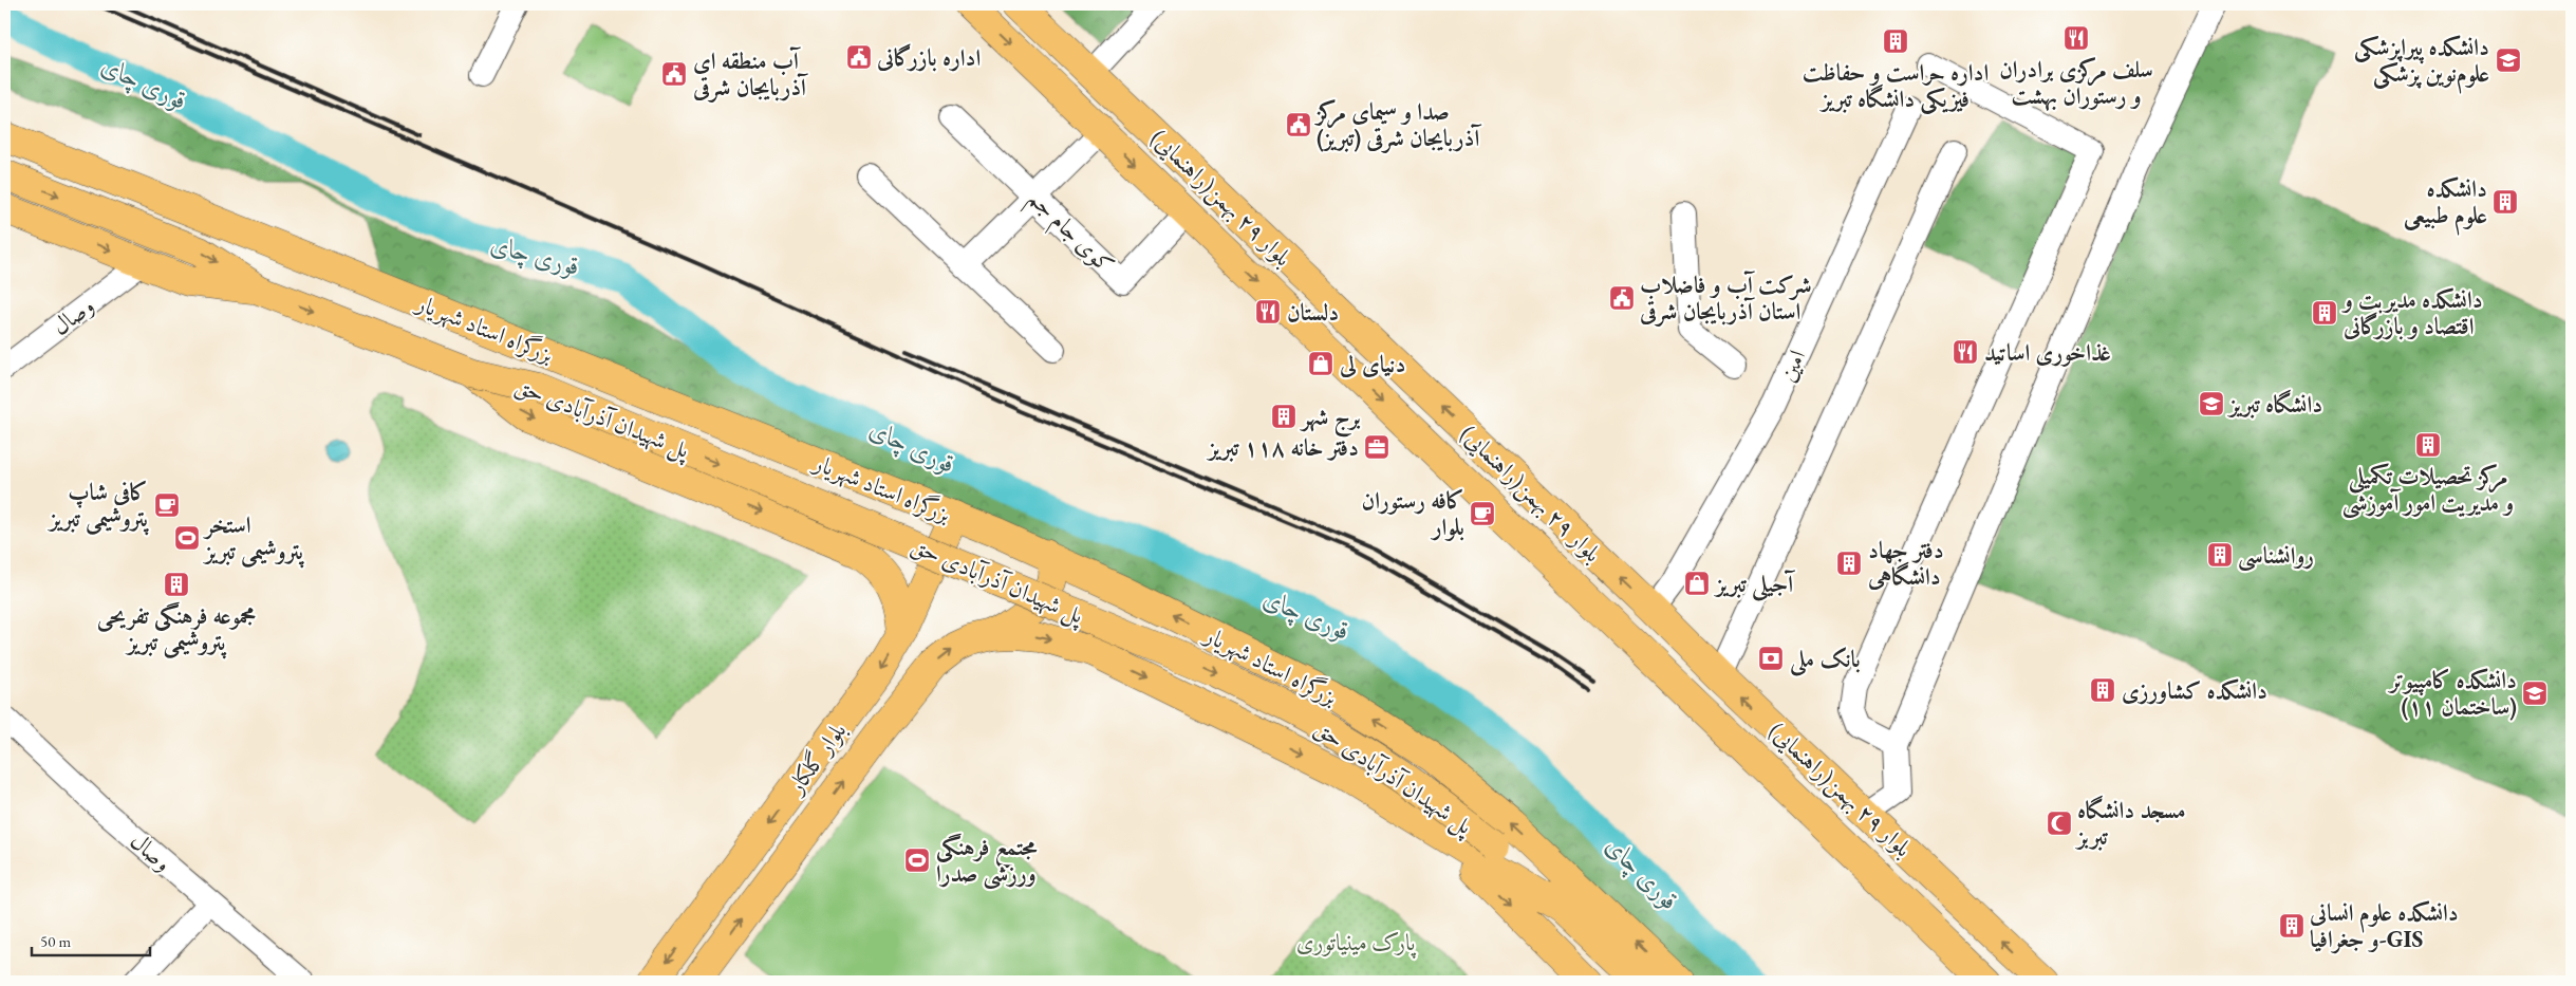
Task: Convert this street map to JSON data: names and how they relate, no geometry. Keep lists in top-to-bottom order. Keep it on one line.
{"streets":{"main road":["بلوار ٢٩ بهمن(راهنمایی)","بزرگراه استاد شهریار","پل شهیدان آذرآبادی حق","بلوار گلکار"],"street":["کوی جام جم","وصال","امین"]},"crossings":[["بلوار ٢٩ بهمن(راهنمایی)","کوی جام جم"],["بلوار ٢٩ بهمن(راهنمایی)","امین"],["بزرگراه استاد شهریار","پل شهیدان آذرآبادی حق"],["بزرگراه استاد شهریار","بلوار گلکار"]],"water":["قوری چای"],"parks":["پارک مینیاتوری"],"places":{"restaurant":["سلف مرکزی برادران و رستوران بهشت","دلستان","غذاخوری اساتید"],"building":["اداره حراست و حفاظت فیزیکی دانشگاه تبریز","دانشکده علوم طبیعی","دانشکده مدیریت و اقتصاد و بازرگانی","برج شهر","مرکز تحصیلات تکمیلی و مدیریت امور آموزشی","روانشناسی","دفتر جهاد دانشگاهی","مجموعه فرهنگی تفریحی پتروشیمی تبریز","دانشکده کشاورزی","دانشکده علوم انسانی و جغرافیا-GIS"],"public building":["اداره بازرگانی","آب منطقه ای آذربایجان شرقی","صدا و سیمای مرکز آذربایجان شرقی (تبریز)","شرکت آب و فاضلاب استان آذربایجان شرقی"],"school or university":["دانشکده پیراپزشکی علوم‌نوین پزشکی","دانشگاه تبریز","دانشکده کامپیوتر (ساختمان ۱۱)"],"shop":["دنیای لی","آجیلی تبریز"],"office":["دفتر خانه ۱۱۸ تبریز"],"cafe":["کافی شاپ پتروشیمی تبریز","کافه رستوران بلوار"],"sports":["استخر پتروشیمی تبریز","مجتمع فرهنگی ورزشی صدرا"],"bank":["بانک ملی"],"mosque":["مسجد دانشگاه تبربز"]},"scale_bar":"50 m"}
